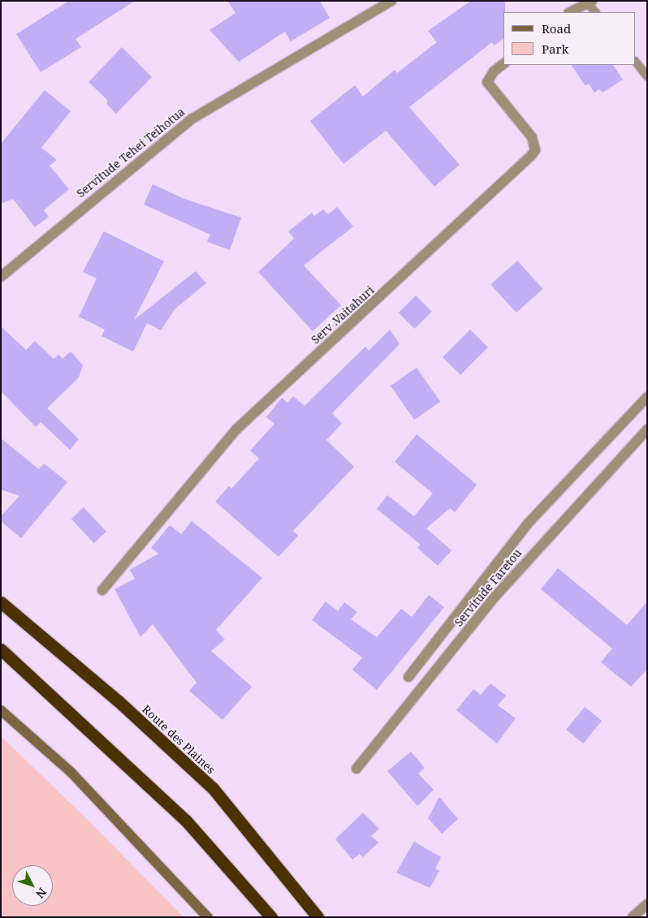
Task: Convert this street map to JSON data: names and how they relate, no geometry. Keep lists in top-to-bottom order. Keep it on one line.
{"streets":{"highway":["Route des Plaines"],"street":["Servitude Tehei Teihotua","Serv .Vaitahuri","Servitude Faretou"]},"legend":["Road","Park"],"north":"bottom right"}
